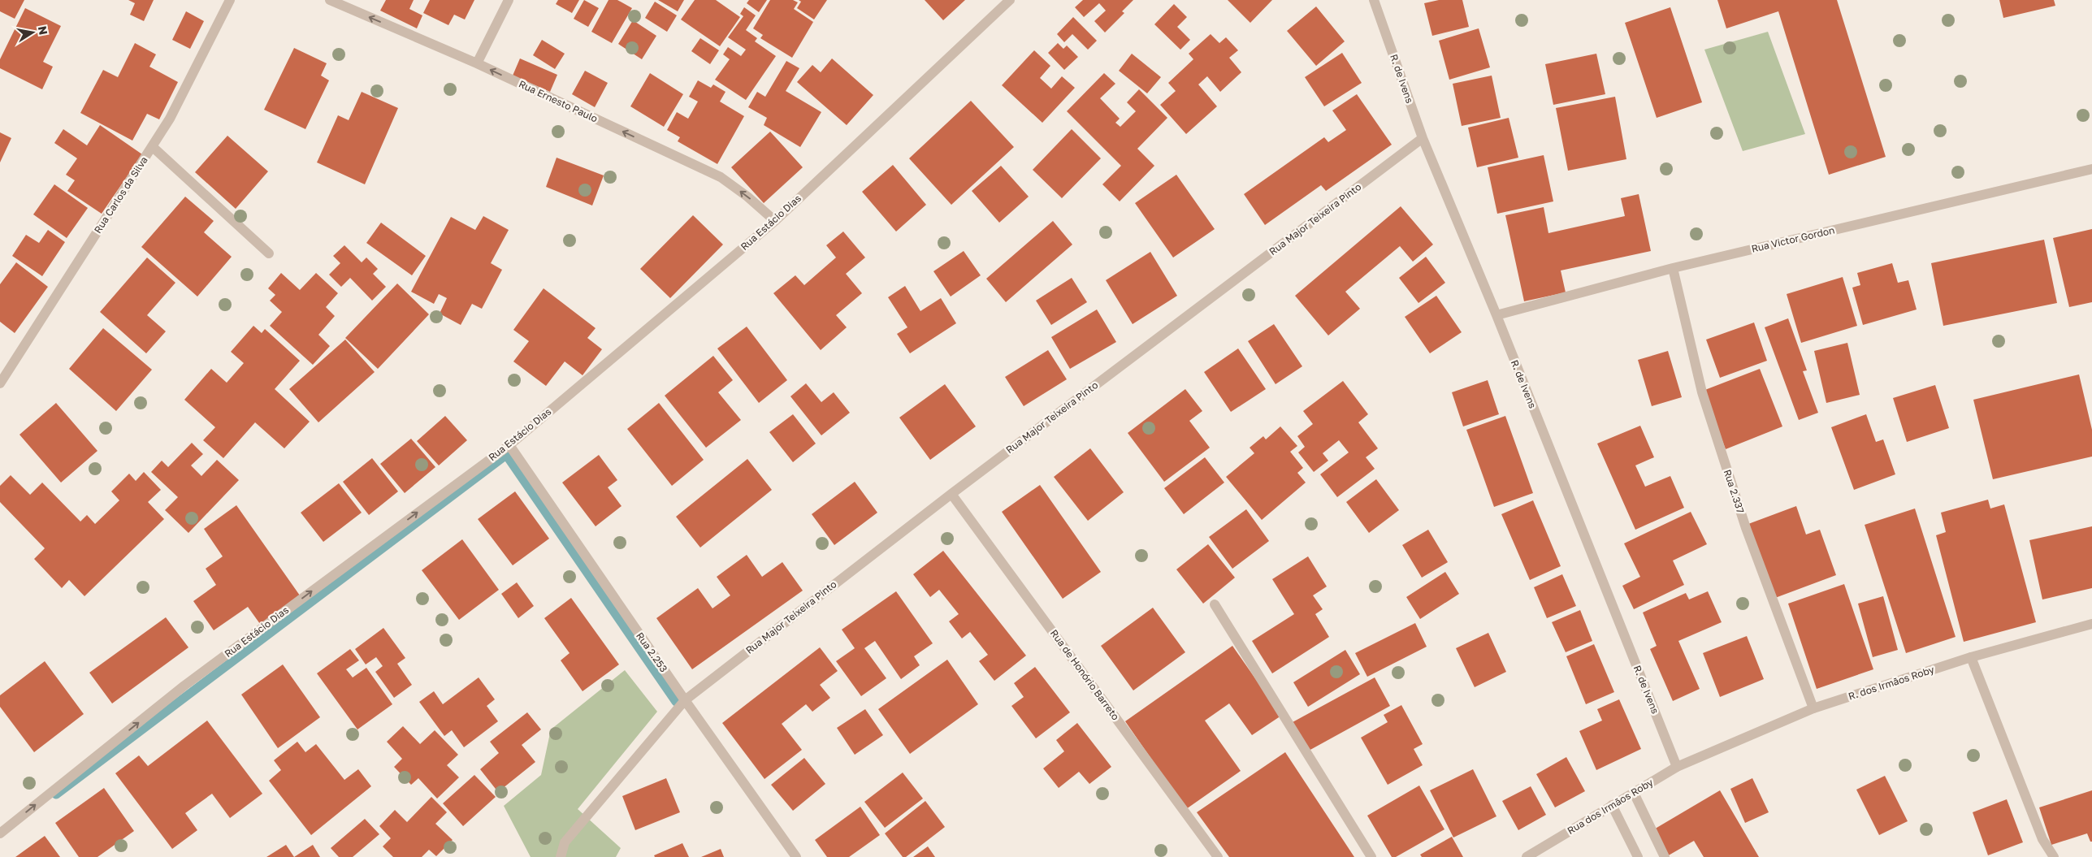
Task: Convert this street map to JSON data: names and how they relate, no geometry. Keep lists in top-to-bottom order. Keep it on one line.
{"streets":{"street":["R. de Ivens","Rua Ernesto Paulo","Rua Carlos da Silva","Rua Major Teixeira Pinto","Rua Estácio Dias","Rua Victor Gordon","Rua 2.337","Rua 2.253","Rua de Honório Barreto","R. dos Irmãos Roby","Rua dos Irmãos Roby"]},"crossings":[["R. de Ivens","Rua Major Teixeira Pinto"],["R. de Ivens","Rua Victor Gordon"],["R. de Ivens","Rua dos Irmãos Roby"],["Rua Ernesto Paulo","Rua Estácio Dias"],["Rua Major Teixeira Pinto","Rua 2.253"],["Rua Major Teixeira Pinto","Rua de Honório Barreto"],["Rua Estácio Dias","Rua 2.253"],["Rua Victor Gordon","Rua 2.337"],["Rua 2.337","R. dos Irmãos Roby"],["R. dos Irmãos Roby","Rua dos Irmãos Roby"]],"one_way":["Rua Ernesto Paulo","Rua Estácio Dias"],"north":"right"}
